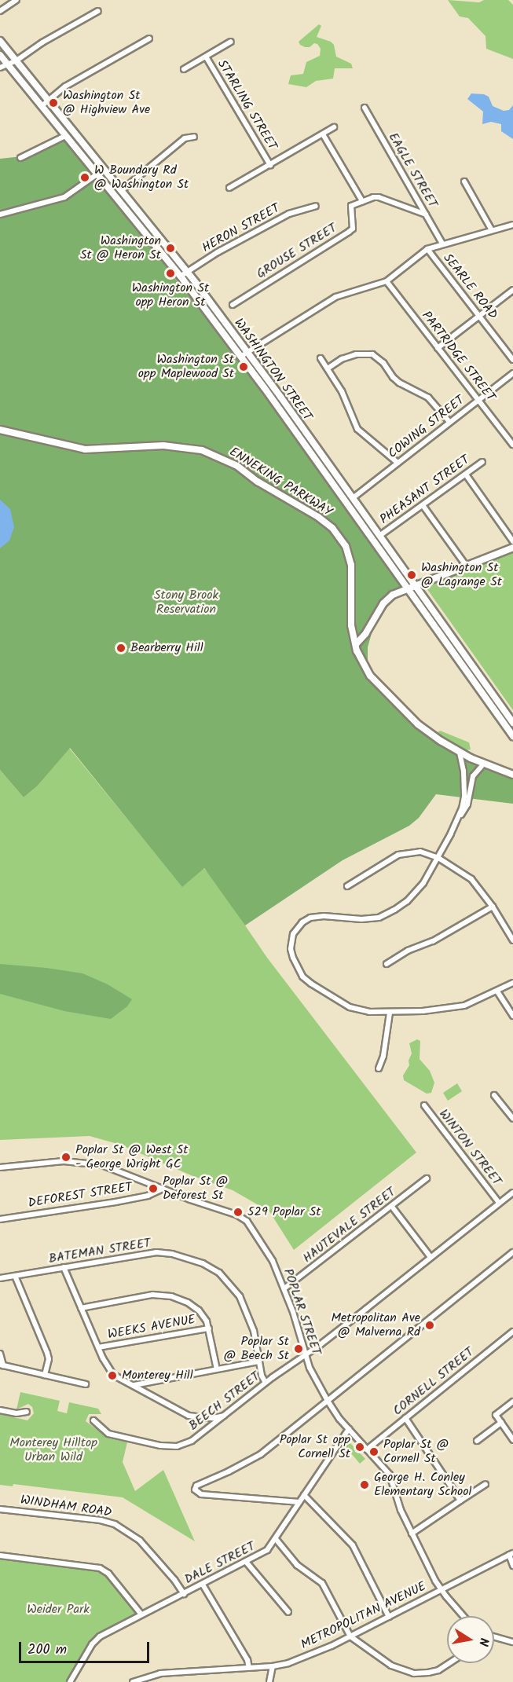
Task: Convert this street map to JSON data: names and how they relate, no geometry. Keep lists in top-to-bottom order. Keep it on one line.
{"streets":{"main road":["WASHINGTON STREET","ENNEKING PARKWAY"],"street":["STARLING STREET","EAGLE STREET","HERON STREET","GROUSE STREET","SEARLE ROAD","PARTRIDGE STREET","COWING STREET","PHEASANT STREET","WINTON STREET","DEFOREST STREET","HAUTEVALE STREET","BATEMAN STREET","POPLAR STREET","WEEKS AVENUE","CORNELL STREET","BEECH STREET","WINDHAM ROAD","DALE STREET","METROPOLITAN AVENUE"]},"crossings":[["HERON STREET","WASHINGTON STREET"],["PARTRIDGE STREET","COWING STREET"],["WASHINGTON STREET","COWING STREET"],["WASHINGTON STREET","PHEASANT STREET"],["WINTON STREET","BEECH STREET"],["DEFOREST STREET","POPLAR STREET"],["HAUTEVALE STREET","POPLAR STREET"],["BATEMAN STREET","BEECH STREET"],["POPLAR STREET","CORNELL STREET"],["POPLAR STREET","BEECH STREET"],["POPLAR STREET","DALE STREET"],["POPLAR STREET","METROPOLITAN AVENUE"],["WINDHAM ROAD","DALE STREET"]],"parks":["Stony Brook Reservation","Monterey Hilltop Urban Wild","Weider Park"],"places":["Washington St @ Highview Ave","W Boundary Rd @ Washington St","Washington St @ Heron St","Washington St opp Heron St","Washington St opp Maplewood St","Washington St @ Lagrange St","Bearberry Hill","Poplar St @ West St - George Wright GC","Poplar St @ Deforest St","529 Poplar St","Metropolitan Ave @ Malverna Rd","Poplar St @ Beech St","Monterey Hill","Poplar St opp Cornell St","Poplar St @ Cornell St","George H. Conley Elementary School"],"scale_bar":"200 m","north":"right"}
